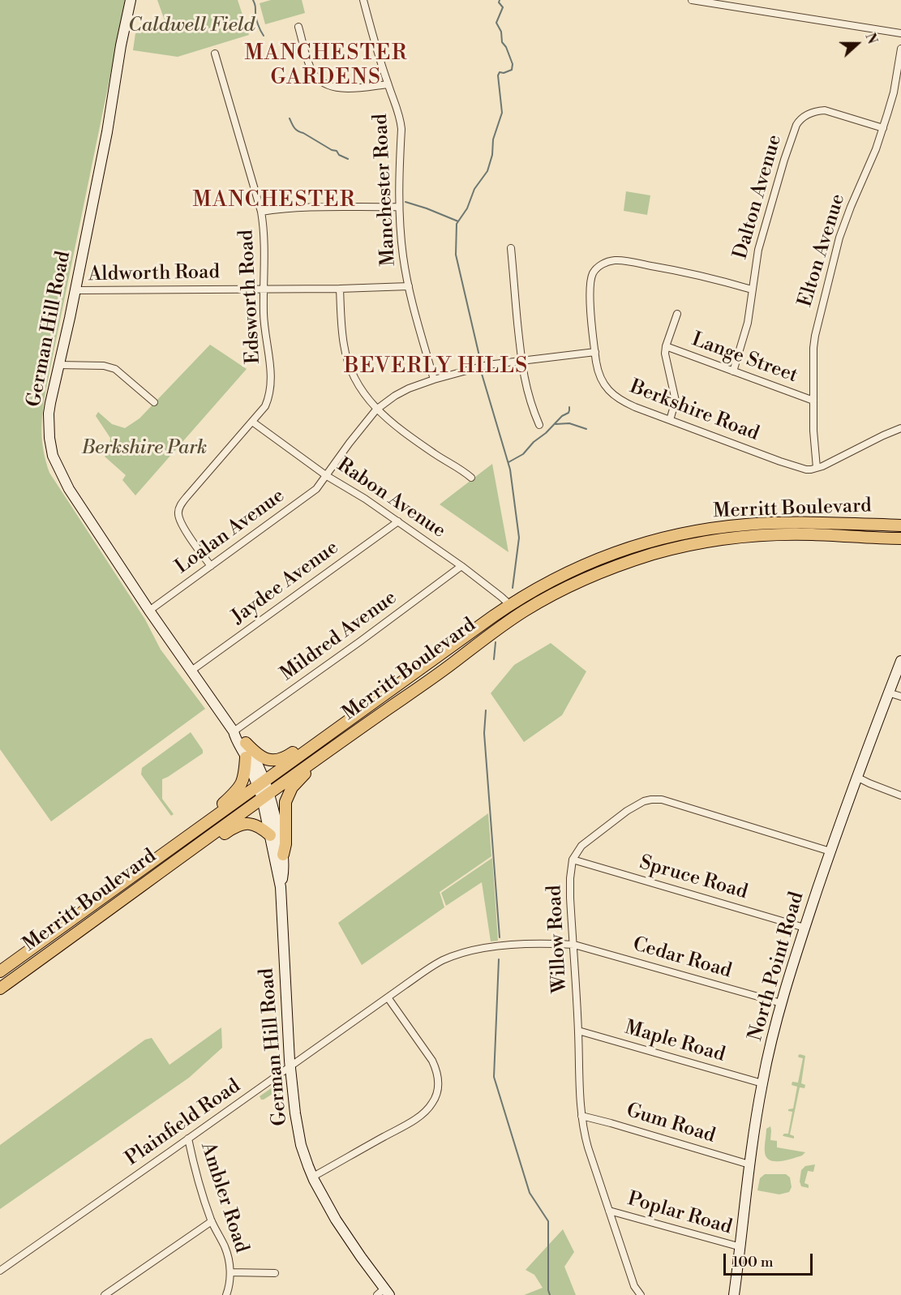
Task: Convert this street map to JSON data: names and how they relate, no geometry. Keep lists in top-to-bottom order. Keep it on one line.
{"streets":{"main road":["Merritt Boulevard"],"street":["Manchester Road","Dalton Avenue","Elton Avenue","Aldworth Road","Edsworth Road","German Hill Road","Lange Street","Berkshire Road","Rabon Avenue","Loalan Avenue","Jaydee Avenue","Mildred Avenue","Spruce Road","Willow Road","Cedar Road","North Point Road","Maple Road","Plainfield Road","Gum Road","Ambler Road","Poplar Road"]},"crossings":[["Manchester Road","Aldworth Road"],["Manchester Road","Loalan Avenue"],["Dalton Avenue","Elton Avenue"],["Dalton Avenue","Lange Street"],["Dalton Avenue","Berkshire Road"],["Elton Avenue","Lange Street"],["Elton Avenue","Berkshire Road"],["Aldworth Road","Edsworth Road"],["Aldworth Road","German Hill Road"],["Edsworth Road","Rabon Avenue"],["Edsworth Road","Loalan Avenue"],["German Hill Road","Merritt Boulevard"],["German Hill Road","Loalan Avenue"],["German Hill Road","Jaydee Avenue"],["German Hill Road","Mildred Avenue"],["German Hill Road","Plainfield Road"],["Berkshire Road","Loalan Avenue"],["Rabon Avenue","Merritt Boulevard"],["Rabon Avenue","Loalan Avenue"],["Rabon Avenue","Jaydee Avenue"],["Rabon Avenue","Mildred Avenue"],["Spruce Road","Willow Road"],["Spruce Road","North Point Road"],["Willow Road","Cedar Road"],["Willow Road","North Point Road"],["Willow Road","Maple Road"],["Willow Road","Plainfield Road"],["Willow Road","Gum Road"],["Willow Road","Poplar Road"],["Cedar Road","North Point Road"],["Cedar Road","Plainfield Road"],["North Point Road","Maple Road"],["North Point Road","Gum Road"],["North Point Road","Poplar Road"],["Plainfield Road","Ambler Road"]],"districts":["MANCHESTER GARDENS","MANCHESTER","BEVERLY HILLS"],"parks":["Caldwell Field","Berkshire Park"],"scale_bar":"100 m","north":"right"}
